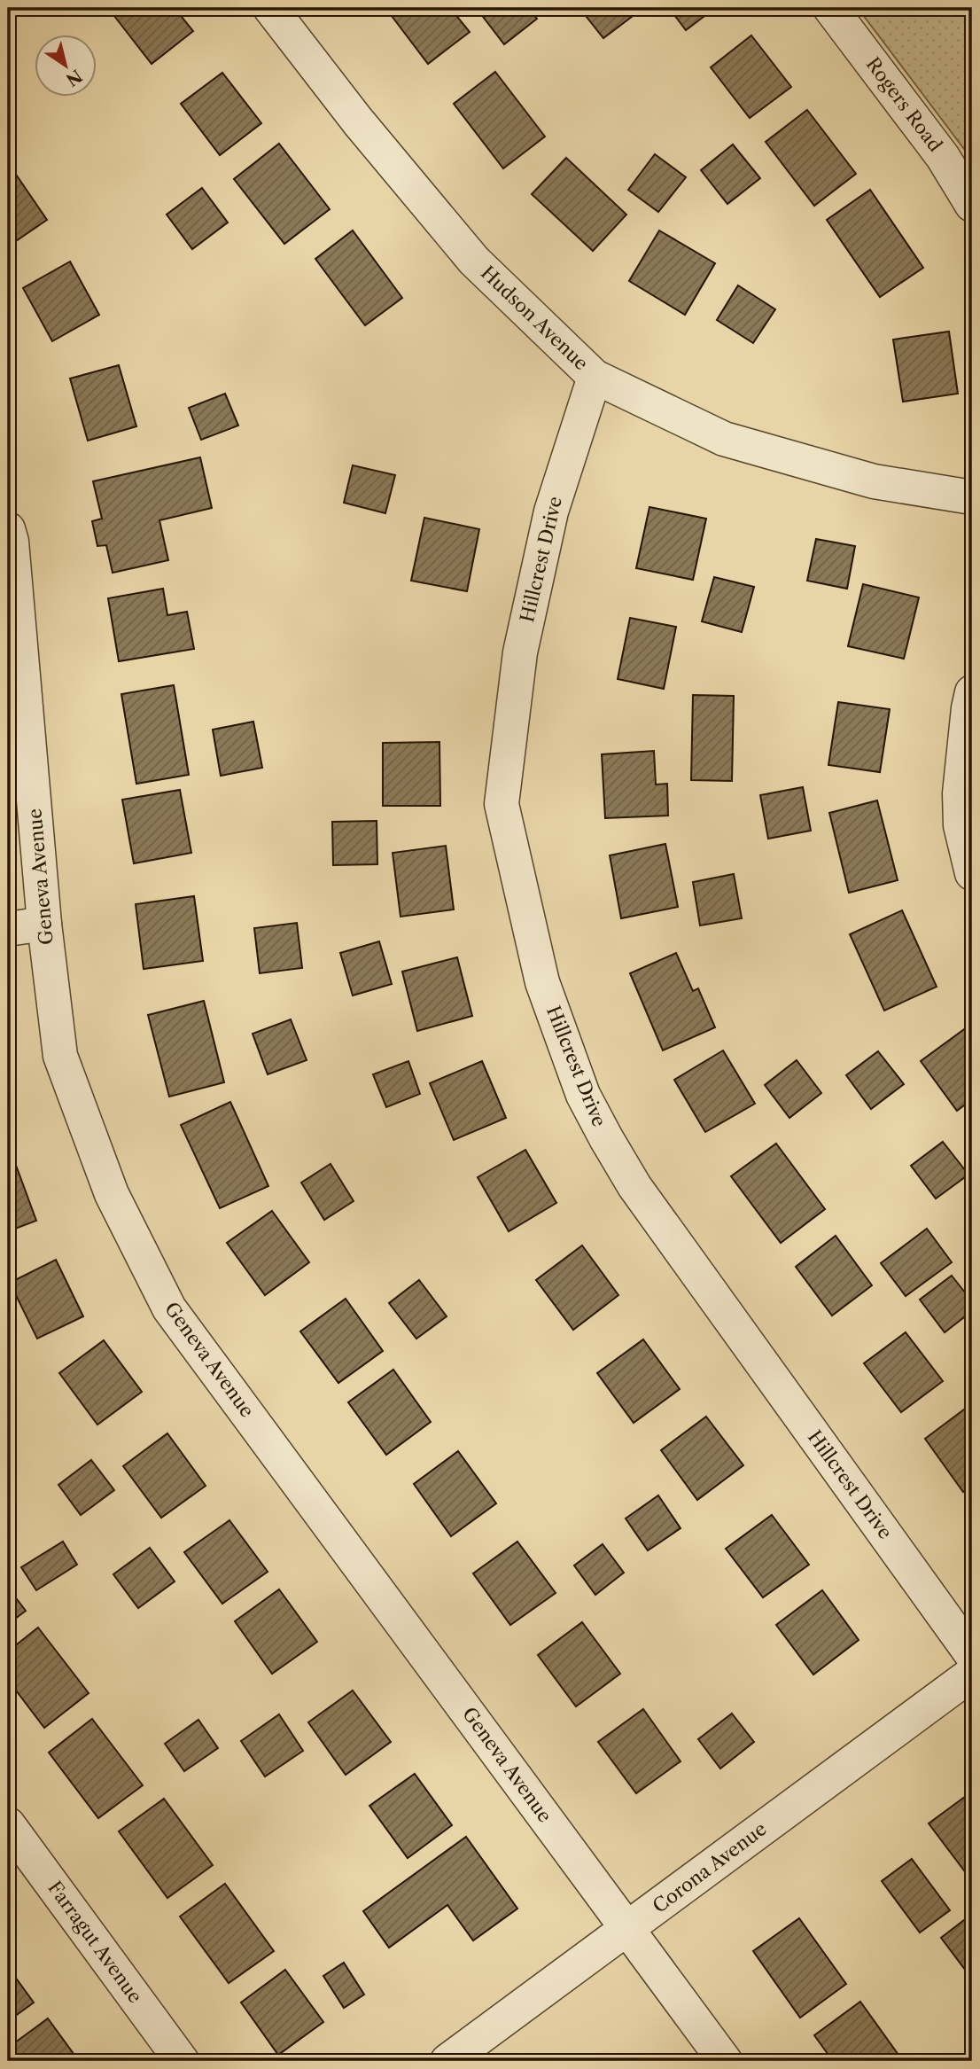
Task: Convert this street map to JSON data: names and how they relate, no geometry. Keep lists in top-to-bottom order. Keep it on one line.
{"streets":{"street":["Rogers Road","Hudson Avenue","Hillcrest Drive","Geneva Avenue","Corona Avenue","Farragut Avenue"]},"crossings":[["Hudson Avenue","Hillcrest Drive"],["Geneva Avenue","Corona Avenue"]],"north":"bottom right"}
